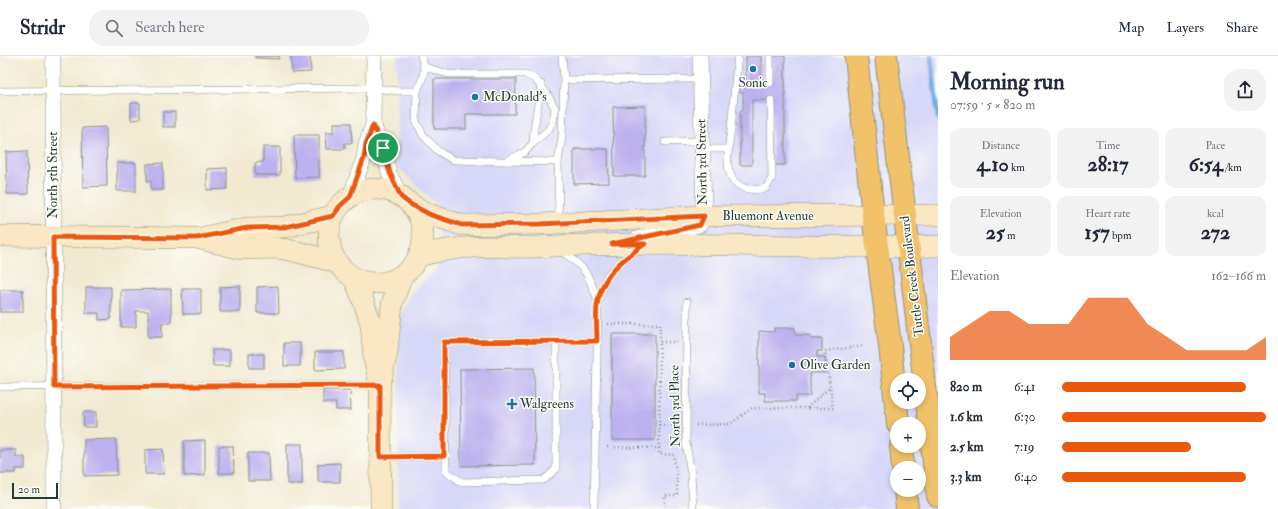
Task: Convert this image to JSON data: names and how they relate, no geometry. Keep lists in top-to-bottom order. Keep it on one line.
{"streets":{"highway":["Tuttle Creek Boulevard"],"main road":["Bluemont Avenue"],"street":["North 3rd Street","North 5th Street"],"lane":["North 3rd Place"]},"crossings":[["North 3rd Street","Bluemont Avenue"],["Bluemont Avenue","Tuttle Creek Boulevard"]],"places":{"other":["Sonic","McDonald's","Olive Garden"],"health":["Walgreens"]},"scale_bar":"20 m","page":{"header":"Stridr","search":"Search here","nav":["Map","Layers","Share"],"heading":["Morning run","07:59 · 5 × 820 m"],"stats":[["Distance","4.10 km"],["Time","28:17"],["Pace","6:54 /km"],["Elevation","25 m"],["Heart rate","157 bpm"],["kcal","272"]],"chart":["Elevation","162–166 m"],"list":[{"name":"820 m","note":"6:41"},{"name":"1.6 km","note":"6:30"},{"name":"2.5 km","note":"7:19"},{"name":"3.3 km","note":"6:40"}],"map_buttons":["+","−"],"scale":"20 m"}}
